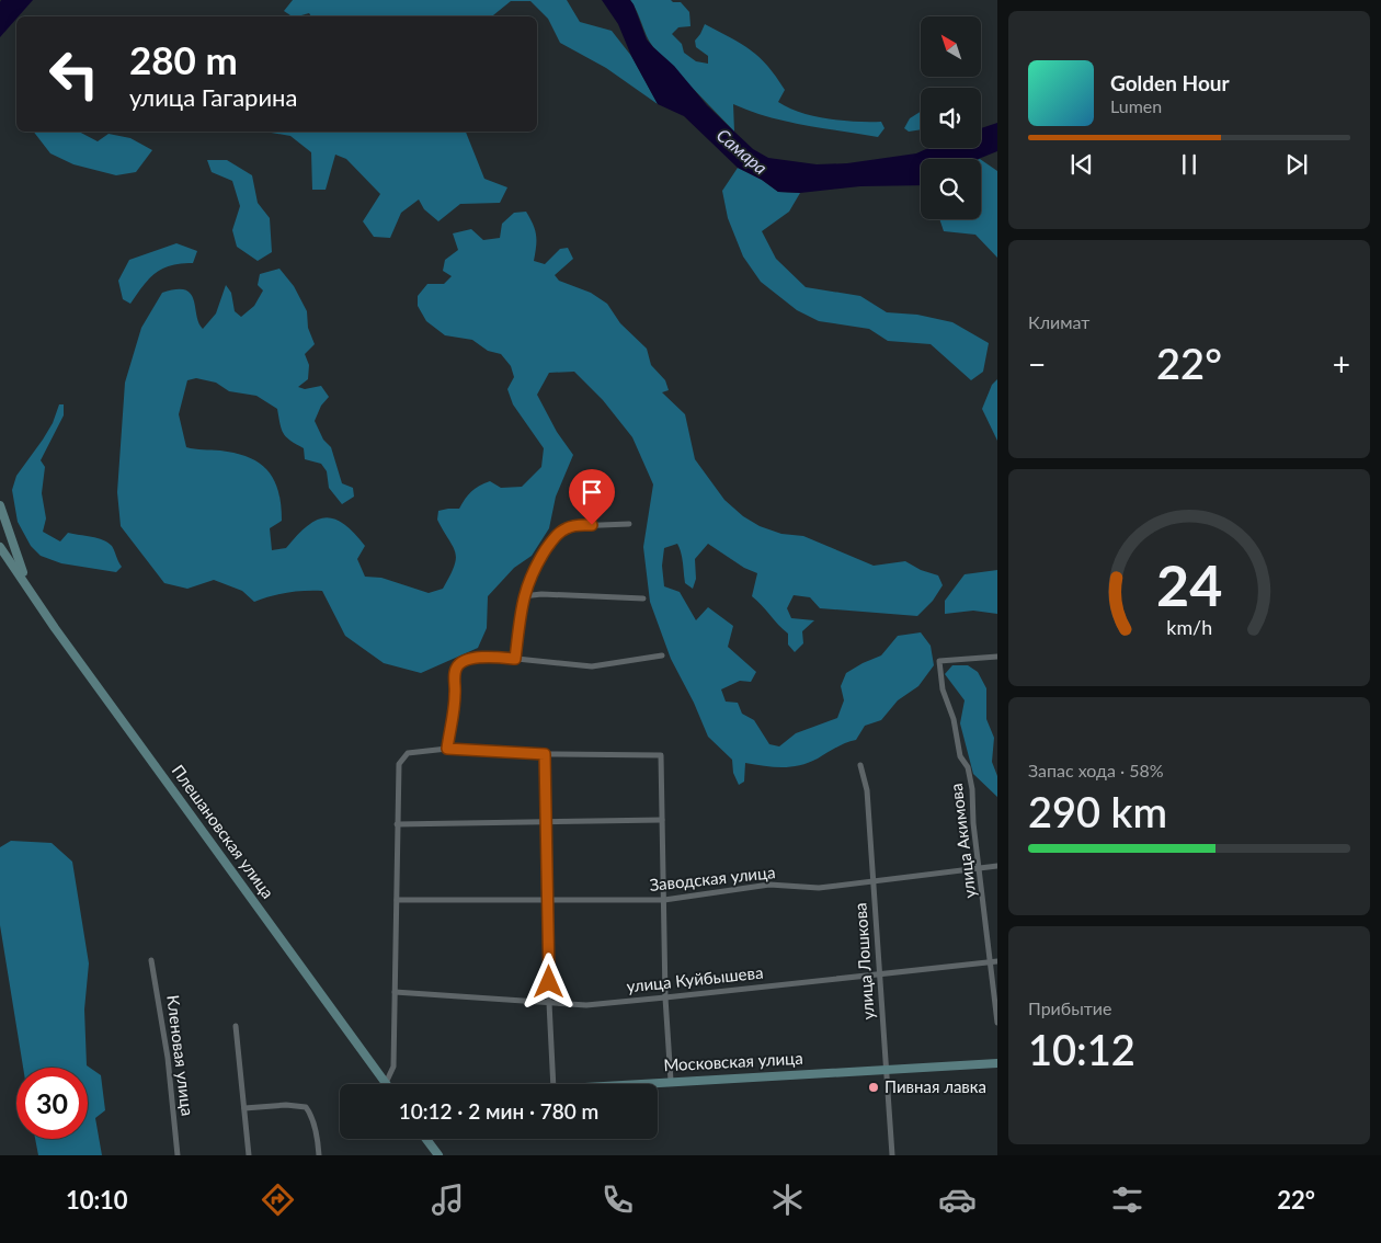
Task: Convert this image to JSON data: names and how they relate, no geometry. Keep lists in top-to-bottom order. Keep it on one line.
{"streets":{"main road":["Плешановская улица","Московская улица"],"street":["улица Акимова","Заводская улица","улица Лошкова","улица Куйбышева","Кленовая улица"]},"crossings":[["улица Акимова","Заводская улица"],["улица Акимова","улица Куйбышева"],["Заводская улица","улица Лошкова"],["улица Лошкова","улица Куйбышева"],["улица Лошкова","Московская улица"]],"water":["Самара"],"places":["Пивная лавка"],"north":"top left","page":{"turn":["280 m","улица Гагарина"],"song":["Golden Hour","Lumen"],"tile":["Климат",["Запас хода · 58%","290 km"],["Прибытие","10:12"]],"heat":["−","22°","+"],"limit":"30","trip":"10:12 · 2 мин · 780 m","tabs":["10:10","22°"],"gauge":["24","km/h"]}}
